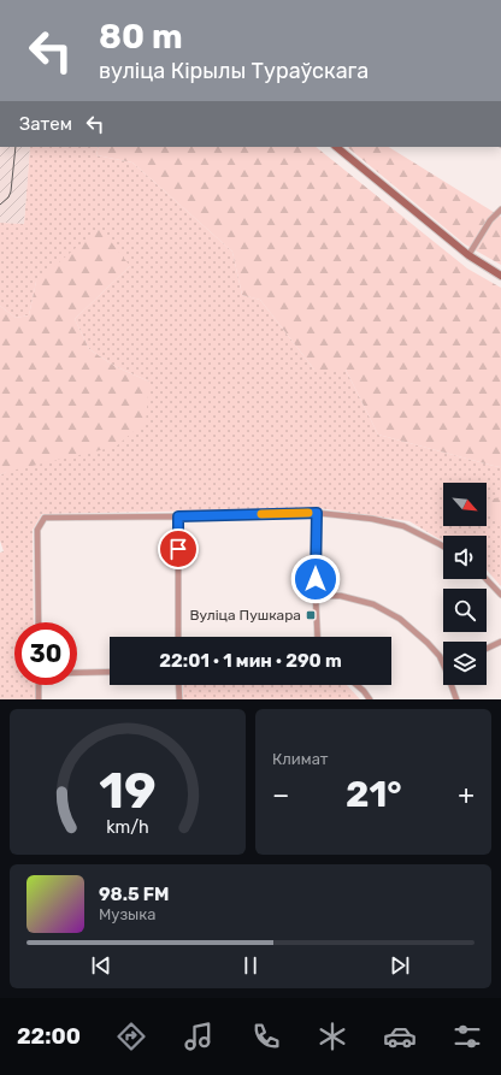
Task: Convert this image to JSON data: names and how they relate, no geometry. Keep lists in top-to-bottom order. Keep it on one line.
{"places":{"transit":["Вуліца Пушкара"]},"north":"bottom right","page":{"turn":["80 m","вуліца Кірылы Тураўскага"],"then":"Затем","limit":"30","trip":"22:01 · 1 мин · 290 m","tile":"Климат","heat":["−","21°","+"],"song":["98.5 FM","Музыка"],"tabs":"22:00","gauge":["19","km/h"]}}
